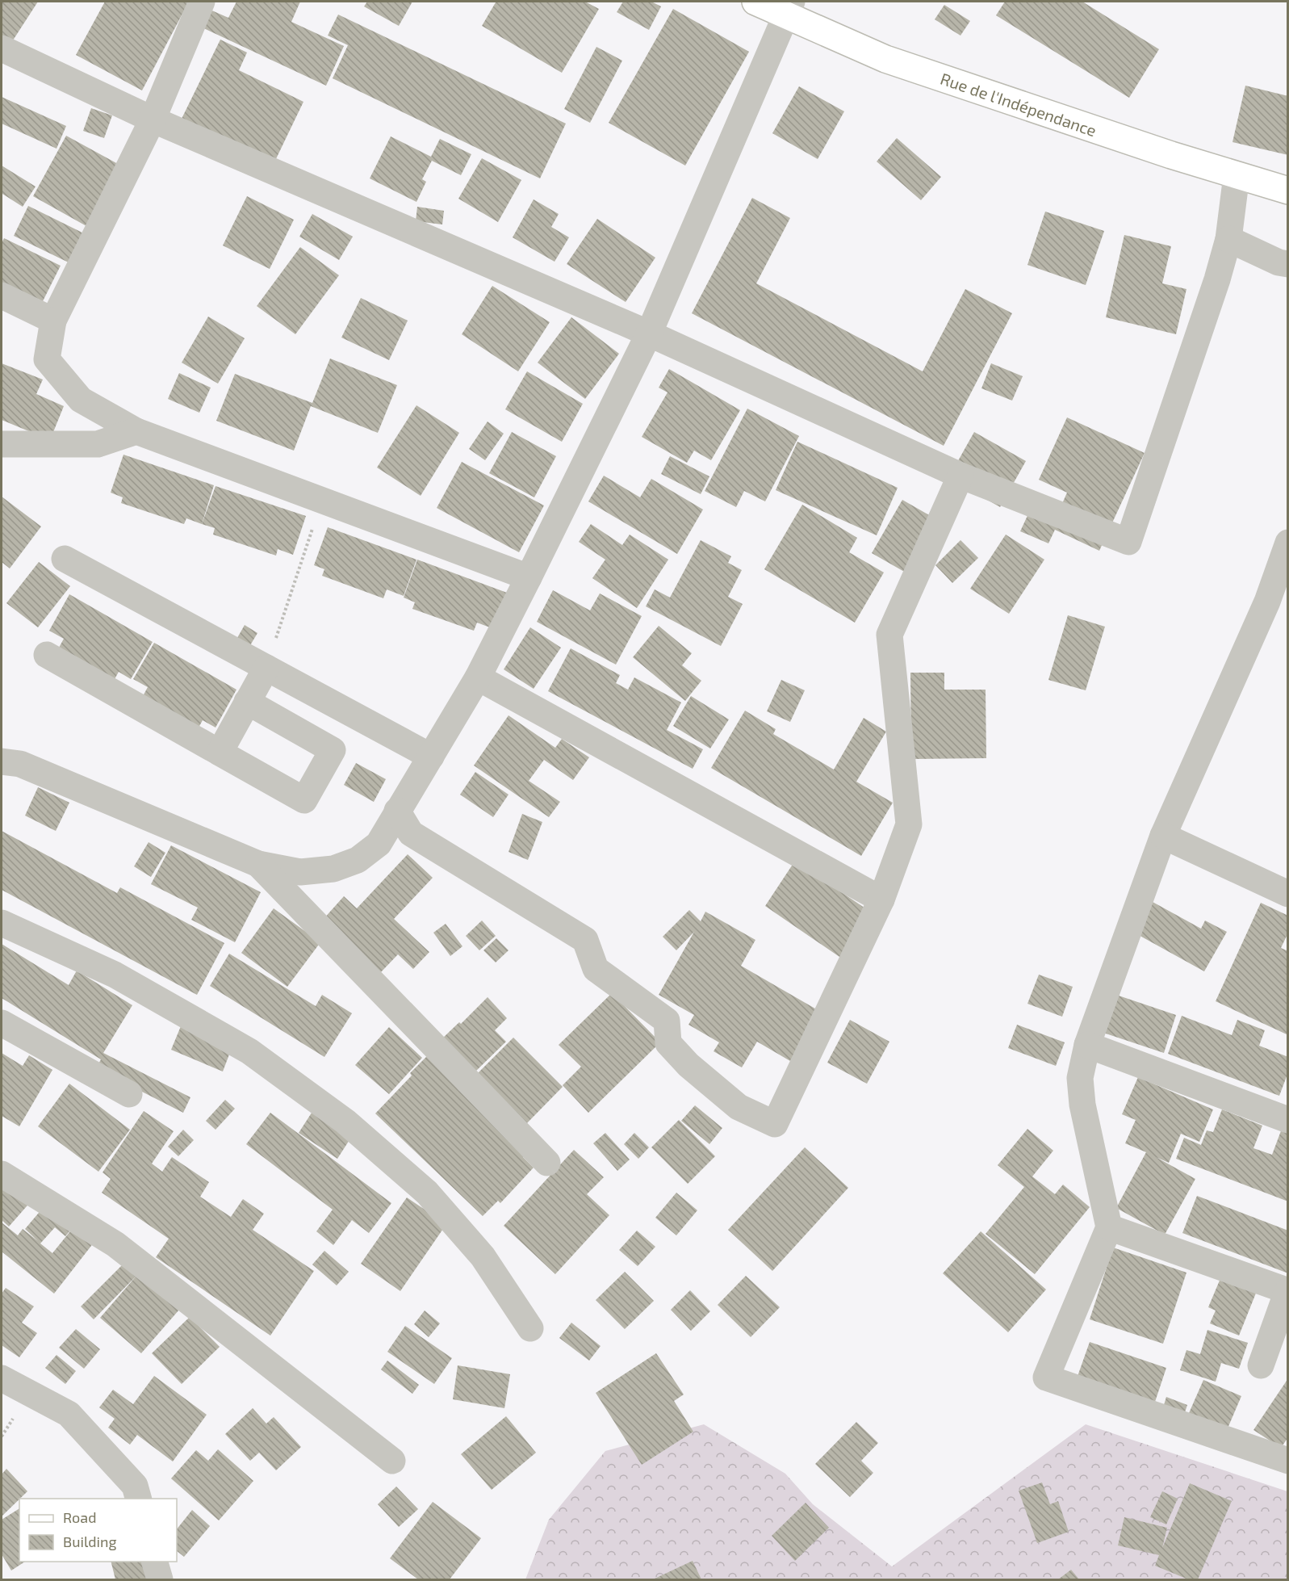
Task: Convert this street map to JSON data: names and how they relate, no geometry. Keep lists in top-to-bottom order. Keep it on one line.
{"streets":{"main road":["Rue de l'Indépendance"]},"legend":["Road","Building"]}
